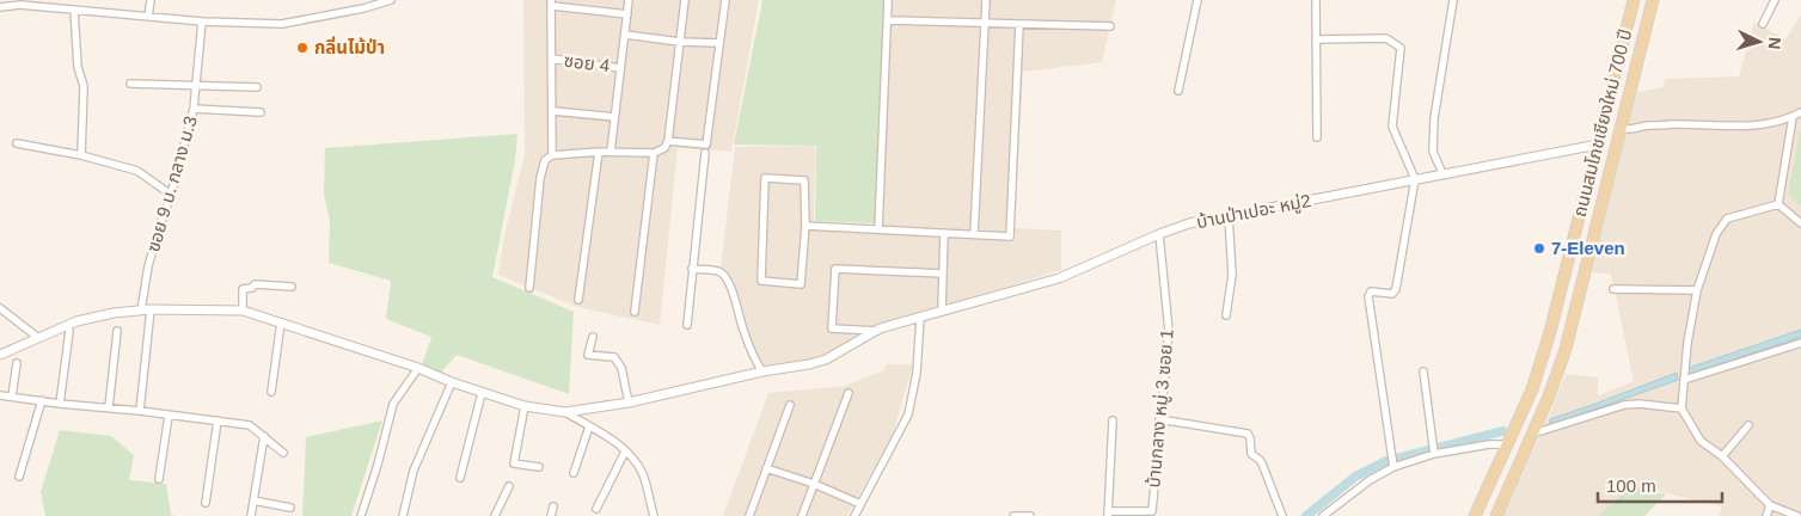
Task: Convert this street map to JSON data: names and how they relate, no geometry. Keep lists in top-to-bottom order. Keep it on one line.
{"streets":{"main road":["ถนนสมโภชเชียงใหม่ 700 ปี"],"street":["ซอย 4","ฃอย 9 บ. กลาง ม.3","บ้านป่าเปอะ หมู่2","บ้านกลาง หมู่ 3 ซอย 1"]},"crossings":[["ถนนสมโภชเชียงใหม่ 700 ปี","บ้านป่าเปอะ หมู่2"],["ฃอย 9 บ. กลาง ม.3","บ้านป่าเปอะ หมู่2"],["บ้านป่าเปอะ หมู่2","บ้านกลาง หมู่ 3 ซอย 1"]],"places":["กลิ่นไม้ป่า","7-Eleven"],"scale_bar":"100 m","north":"right"}
